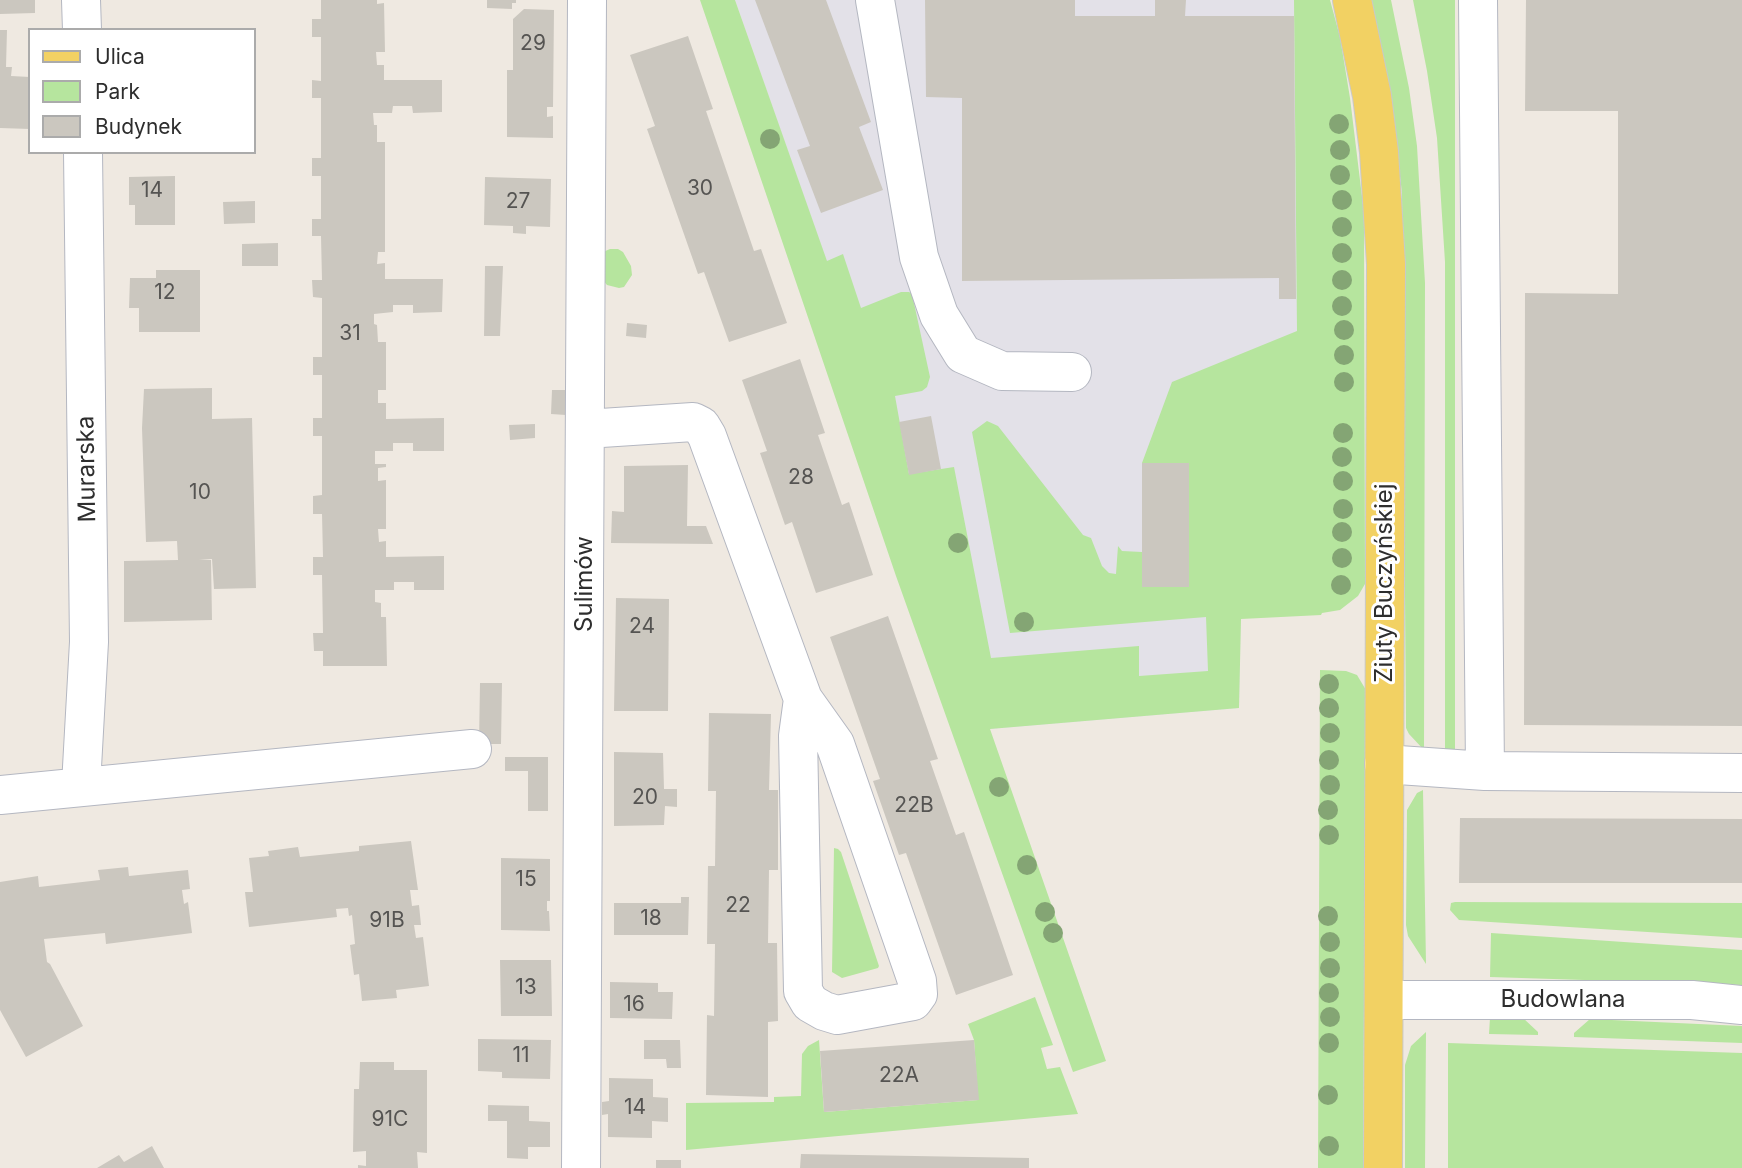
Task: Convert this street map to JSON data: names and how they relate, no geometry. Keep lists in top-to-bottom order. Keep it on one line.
{"streets":{"main road":["Ziuty Buczyńskiej"],"street":["Murarska","Sulimów","Budowlana"]},"crossings":[["Ziuty Buczyńskiej","Budowlana"]],"house_numbers":["29","30","14","27","12","31","28","10","24","20","22B","15","22","18","91B","13","16","11","22A","14","91C"],"legend":["Ulica","Park","Budynek"]}
